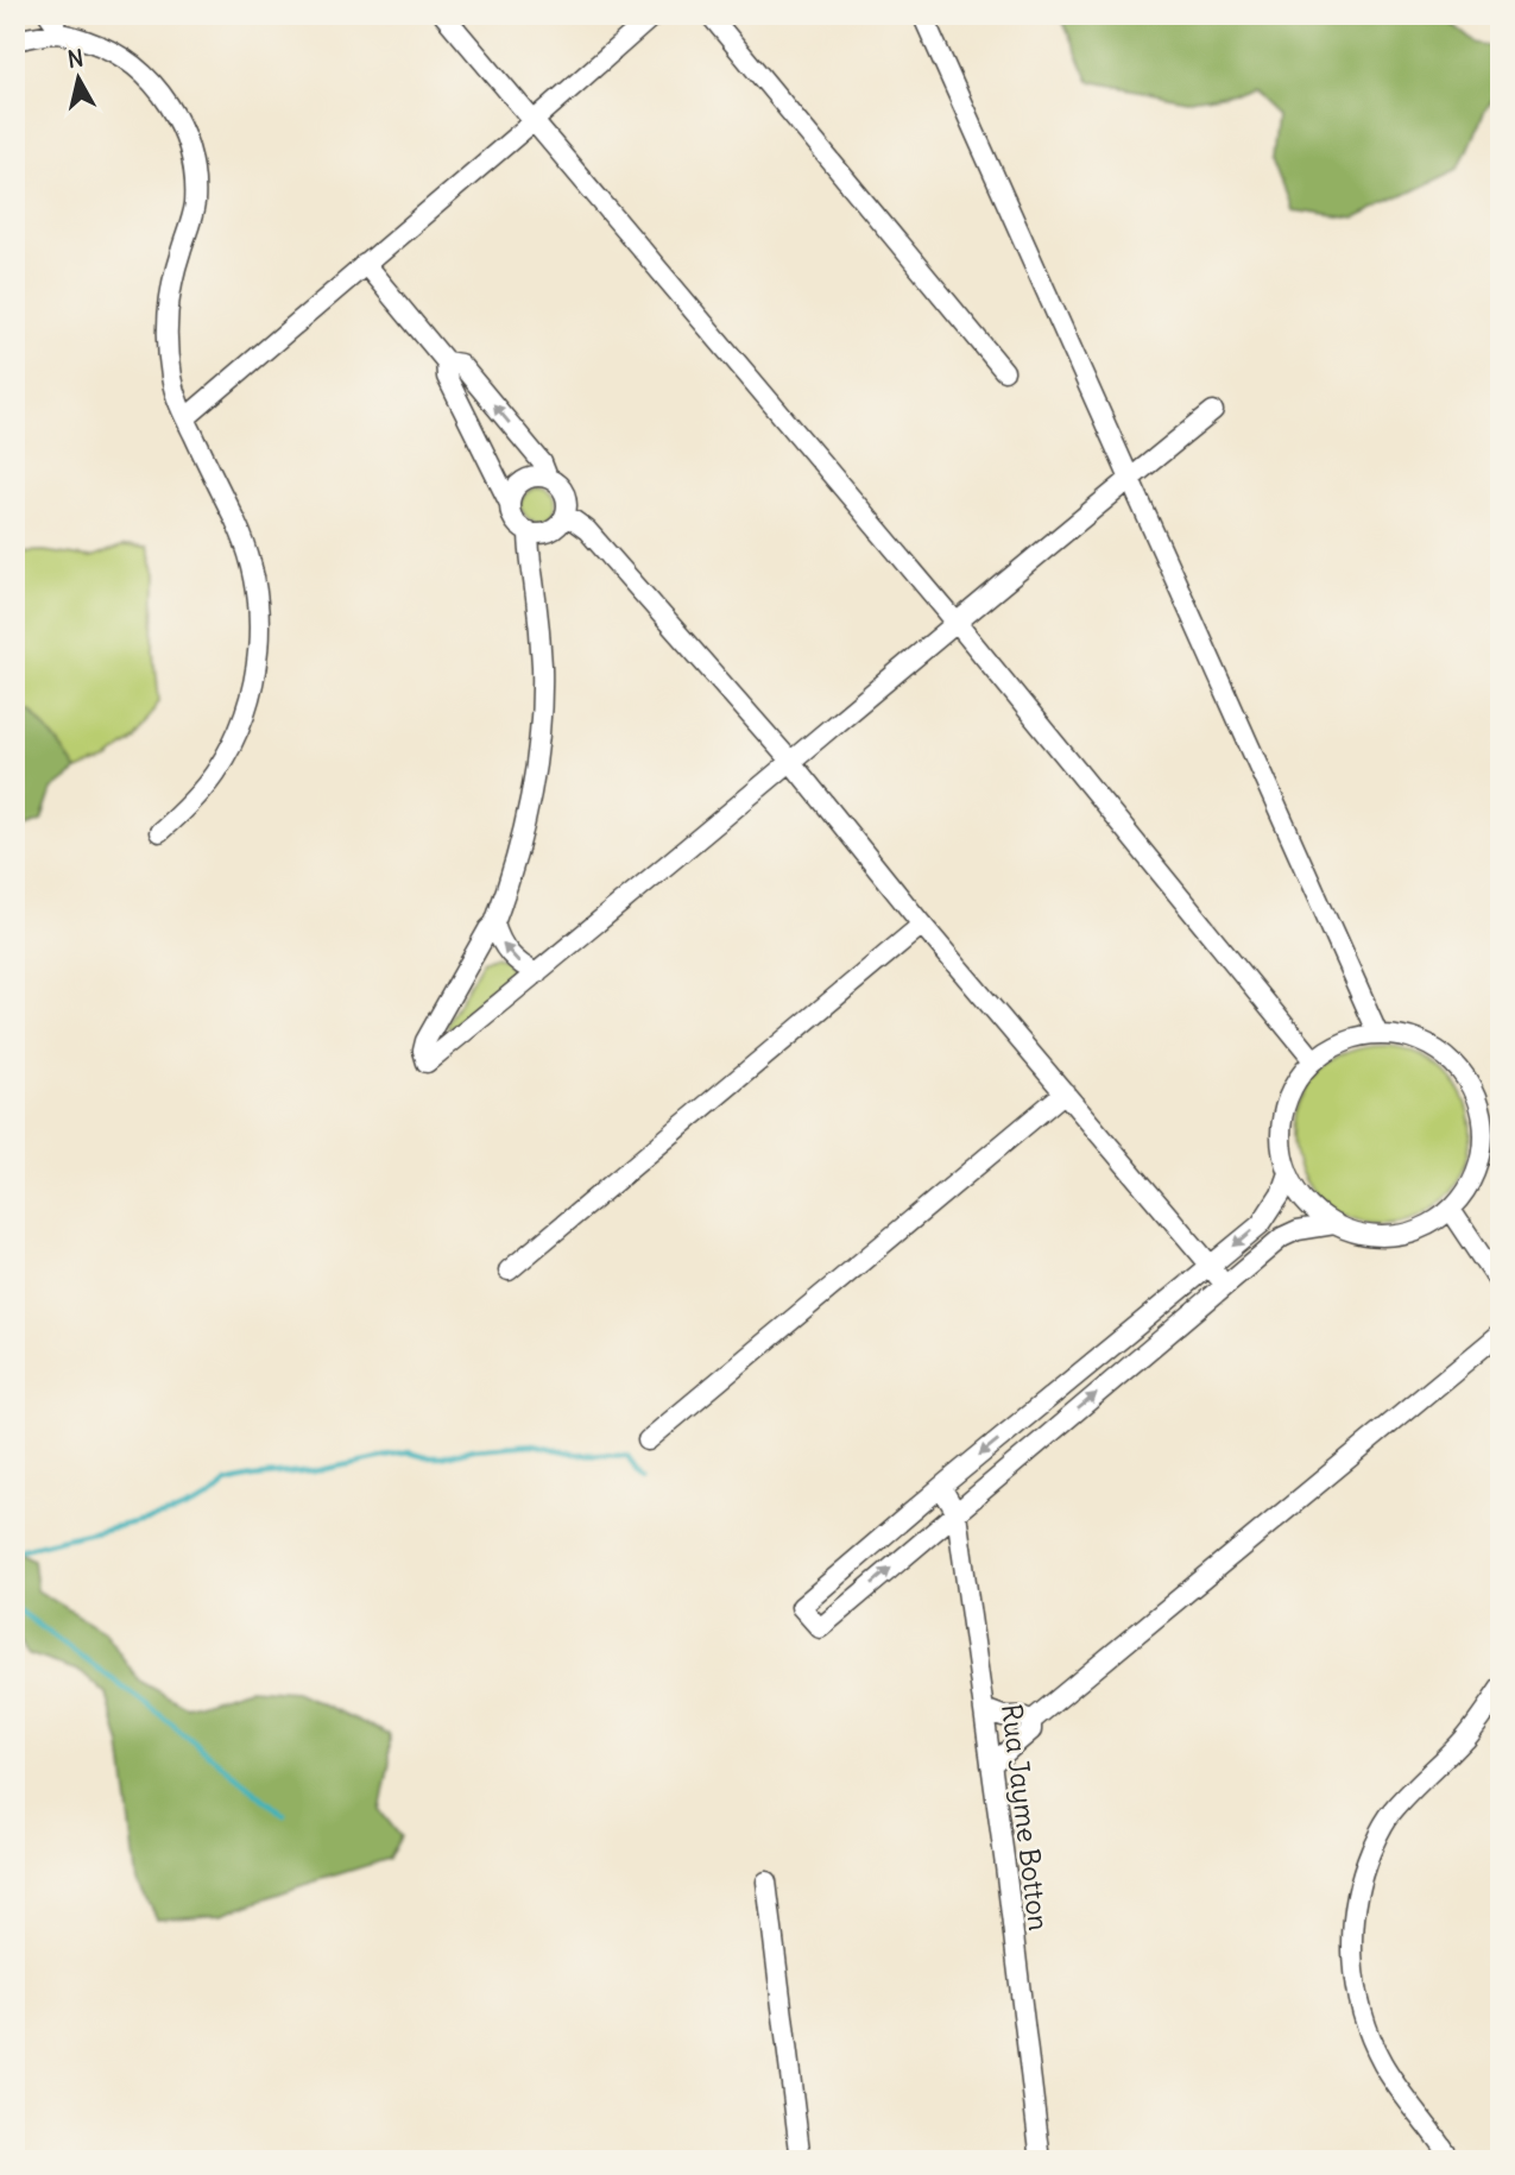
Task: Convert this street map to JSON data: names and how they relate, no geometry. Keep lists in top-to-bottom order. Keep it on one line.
{"streets":{"street":["Rua Jayme Botton"]},"north":"top"}
